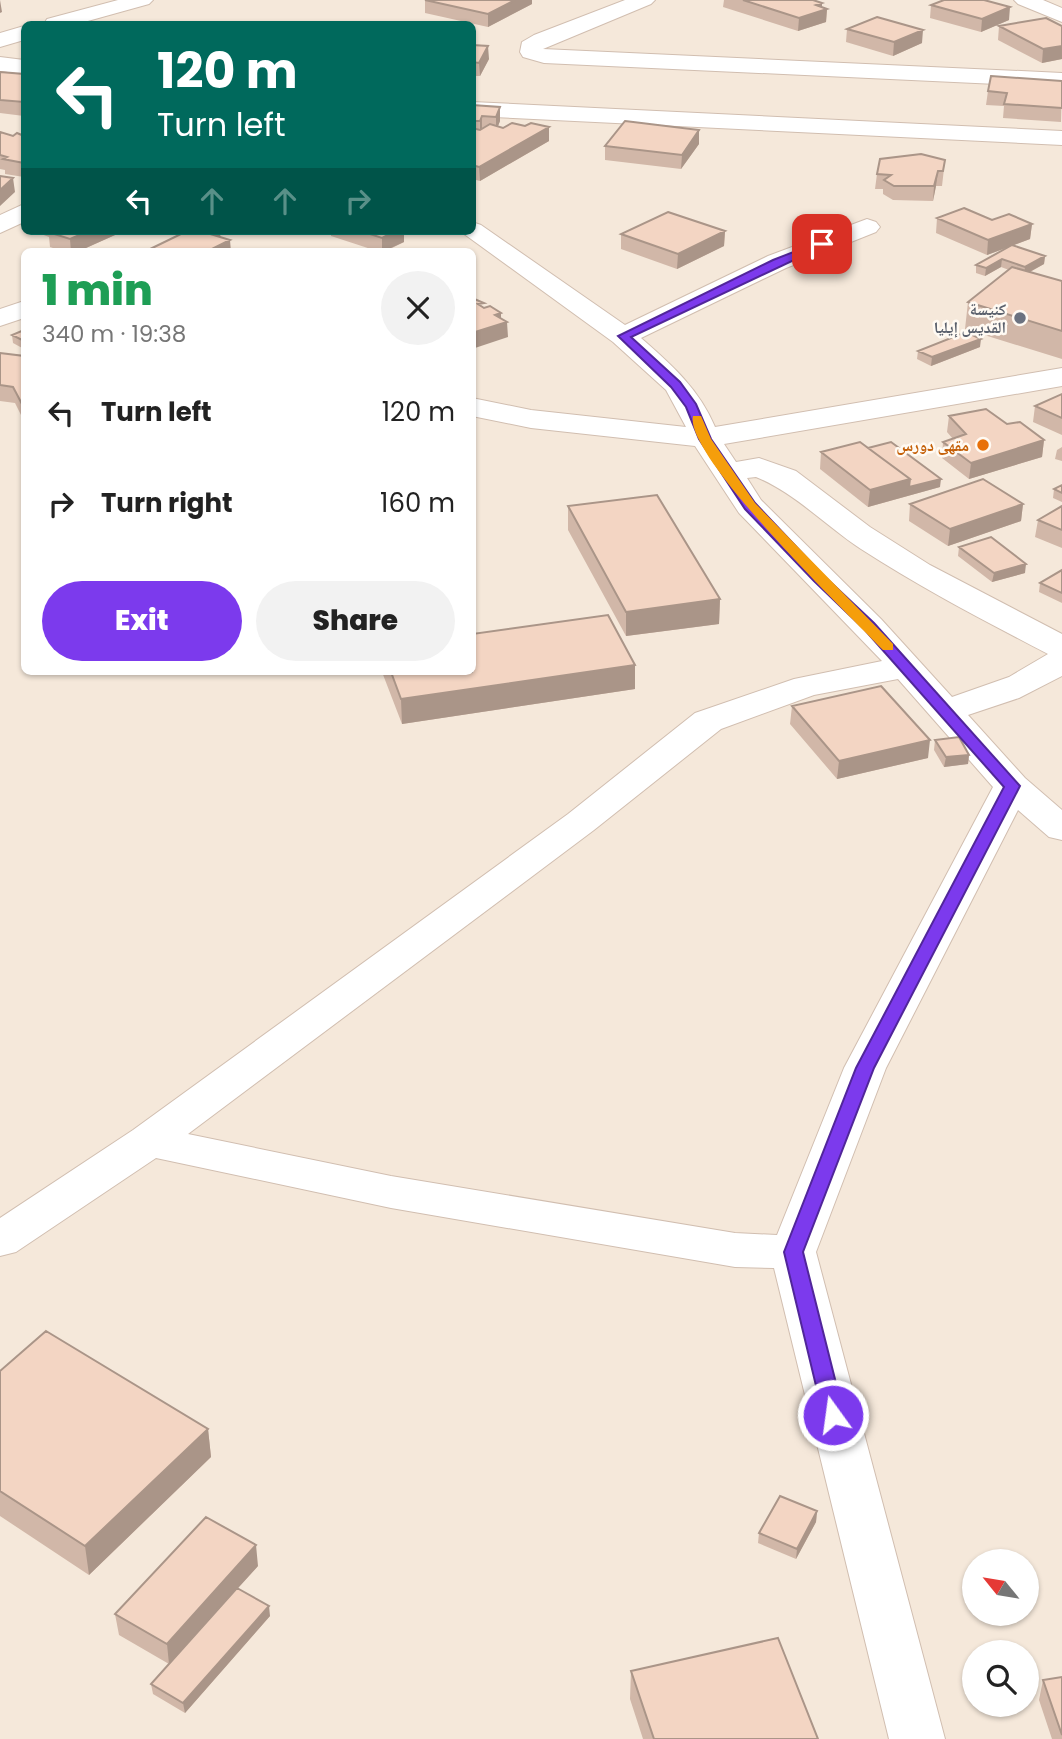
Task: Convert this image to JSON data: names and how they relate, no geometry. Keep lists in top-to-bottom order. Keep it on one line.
{"places":["كنيسة القديس إيليا","مقهى دورس"],"north":"top left","page":{"turn":["120 m","Turn left"],"heading":["1 min","340 m · 19:38"],"list":[{"name":"Turn left","value":"120 m"},{"name":"Turn right","value":"160 m"}],"buttons":["Exit","Share"]}}
